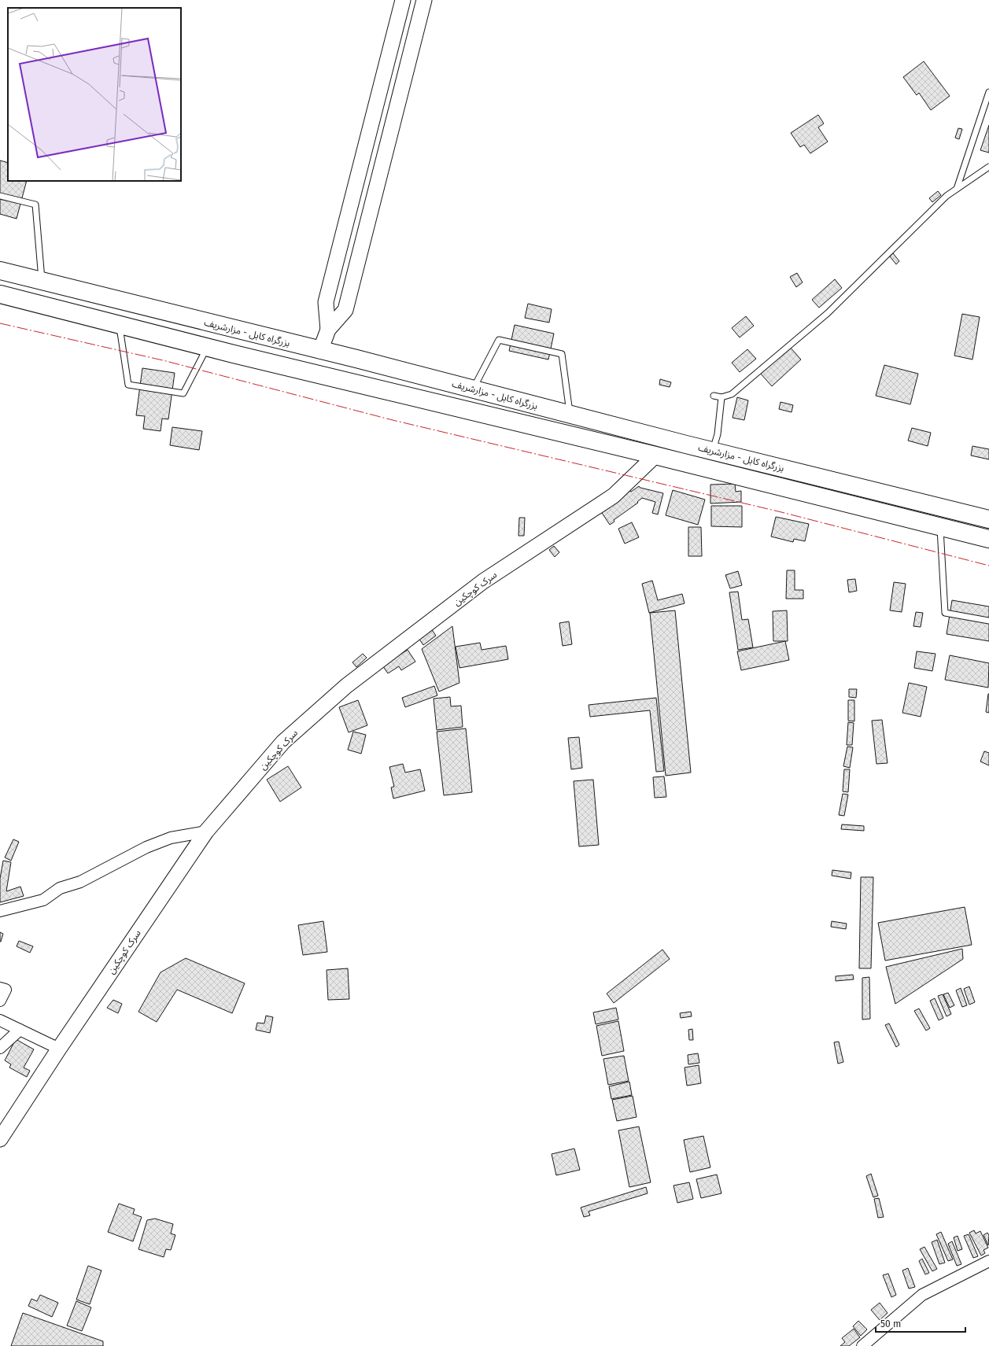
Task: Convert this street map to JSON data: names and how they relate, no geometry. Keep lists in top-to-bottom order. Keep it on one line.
{"streets":{"highway":["بزرگراه کابل - مزارشریف"],"main road":["سرک کوچکین"]},"crossings":[["بزرگراه کابل - مزارشریف","سرک کوچکین"]],"scale_bar":"50 m"}
